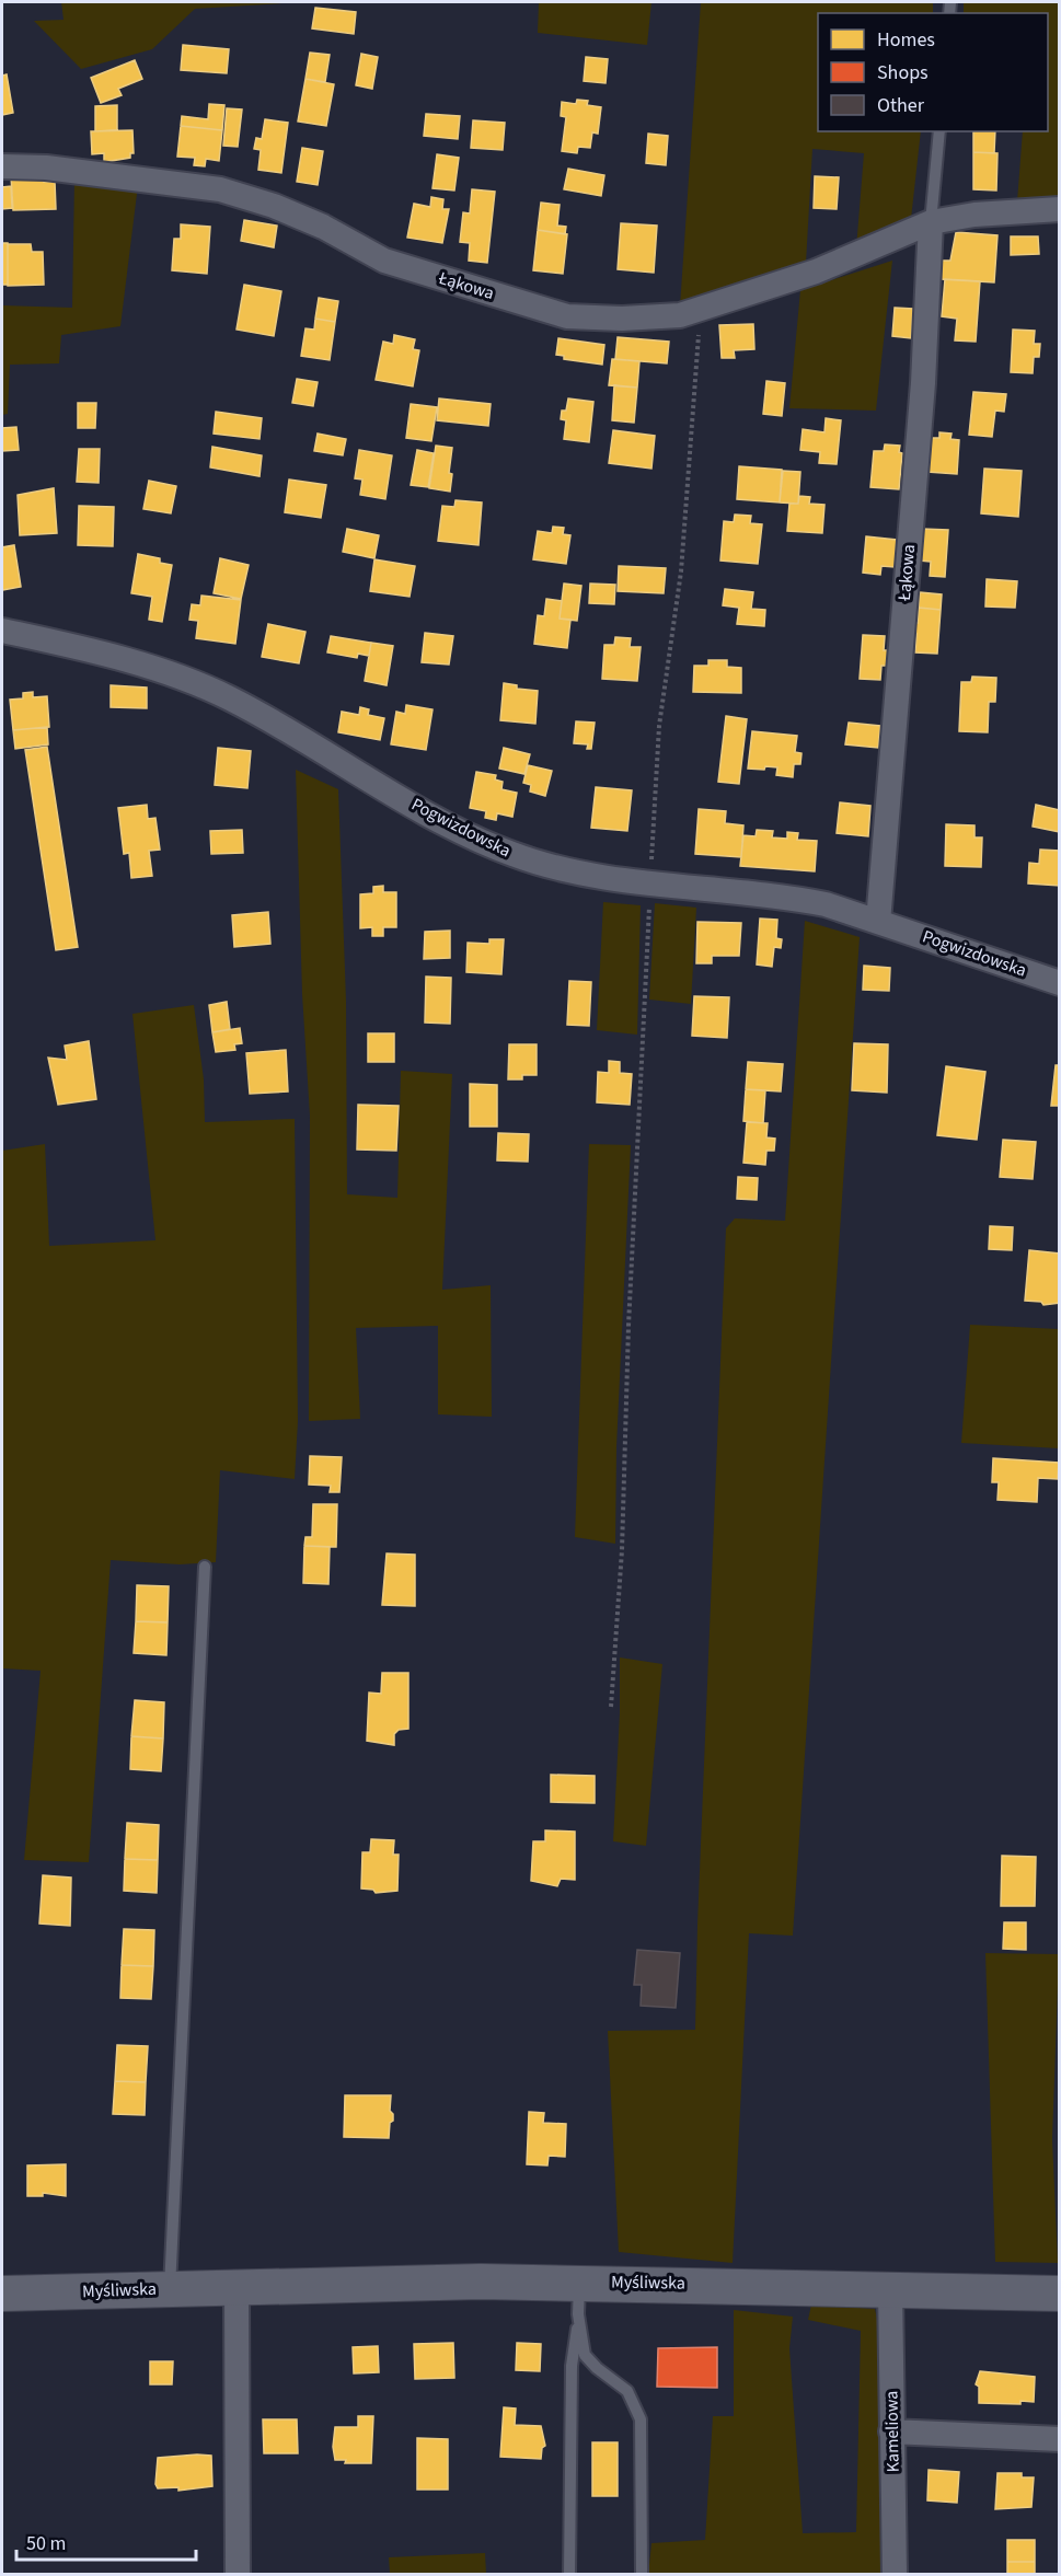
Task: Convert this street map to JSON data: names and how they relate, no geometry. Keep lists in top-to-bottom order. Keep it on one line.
{"streets":{"street":["Łąkowa","Pogwizdowska","Myśliwska","Kameliowa"]},"crossings":[["Łąkowa","Pogwizdowska"],["Myśliwska","Kameliowa"]],"legend":["Homes","Shops","Other"],"scale_bar":"50 m"}
